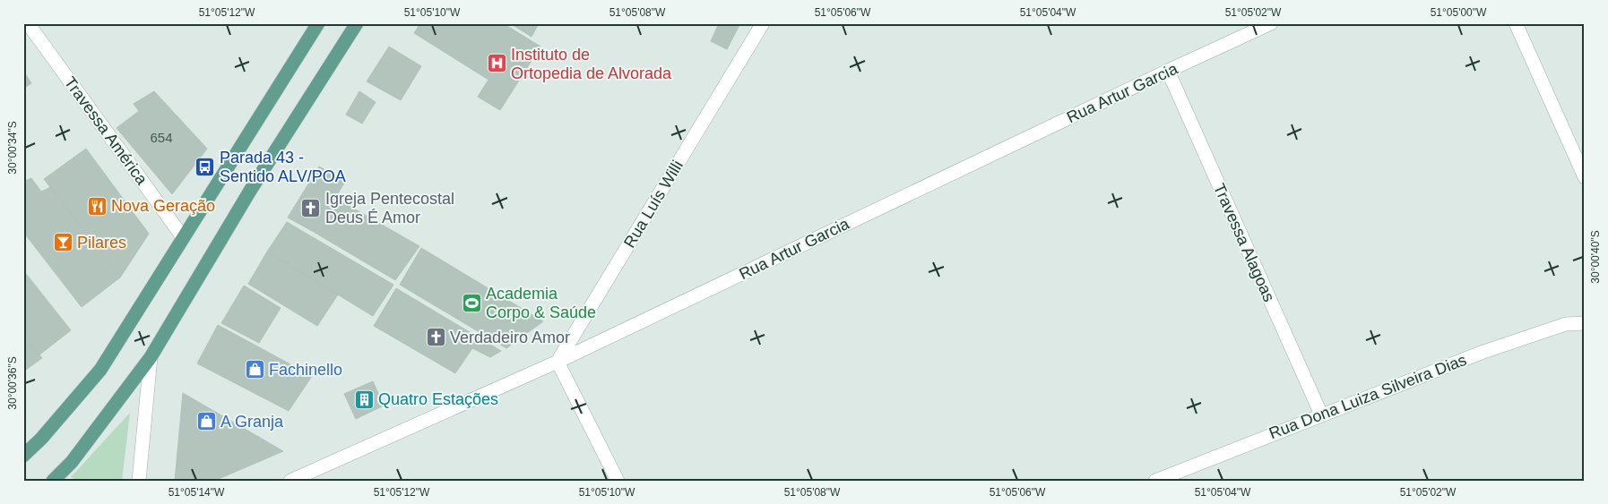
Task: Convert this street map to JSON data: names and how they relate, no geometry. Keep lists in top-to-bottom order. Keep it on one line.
{"streets":{"street":["Rua Artur Garcia","Travessa América","Rua Luís Willi","Travessa Alagoas","Rua Dona Luiza Silveira Dias"]},"crossings":[["Rua Artur Garcia","Rua Luís Willi"],["Rua Artur Garcia","Travessa Alagoas"],["Travessa Alagoas","Rua Dona Luiza Silveira Dias"]],"places":{"hospital":["Instituto de Ortopedia de Alvorada"],"bus stop":["Parada 43 - Sentido ALV/POA"],"restaurant":["Nova Geração"],"church":["Igreja Pentecostal Deus É Amor","Verdadeiro Amor"],"bar":["Pilares"],"sports":["Academia Corpo & Saúde"],"shop":["Fachinello","A Granja"],"building":["Quatro Estações"]},"house_numbers":["654"],"coordinates":["51°05'12\"W","51°05'10\"W","51°05'08\"W","51°05'06\"W","51°05'04\"W","51°05'02\"W","51°05'00\"W","30°00'34\"S","30°00'40\"S","30°00'36\"S","51°05'14\"W"]}
